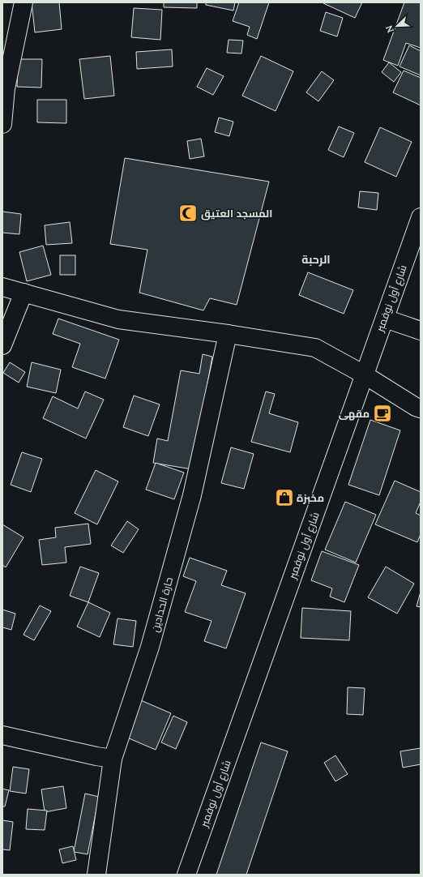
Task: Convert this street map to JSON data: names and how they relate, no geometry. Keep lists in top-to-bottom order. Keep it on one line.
{"streets":{"street":["شارع أول نوفمبر","حارة الحدادين"]},"districts":["الرحبة"],"places":{"mosque":["المسجد العتيق"],"cafe":["مقهى"],"shop":["مخبزة"]},"north":"bottom left"}
